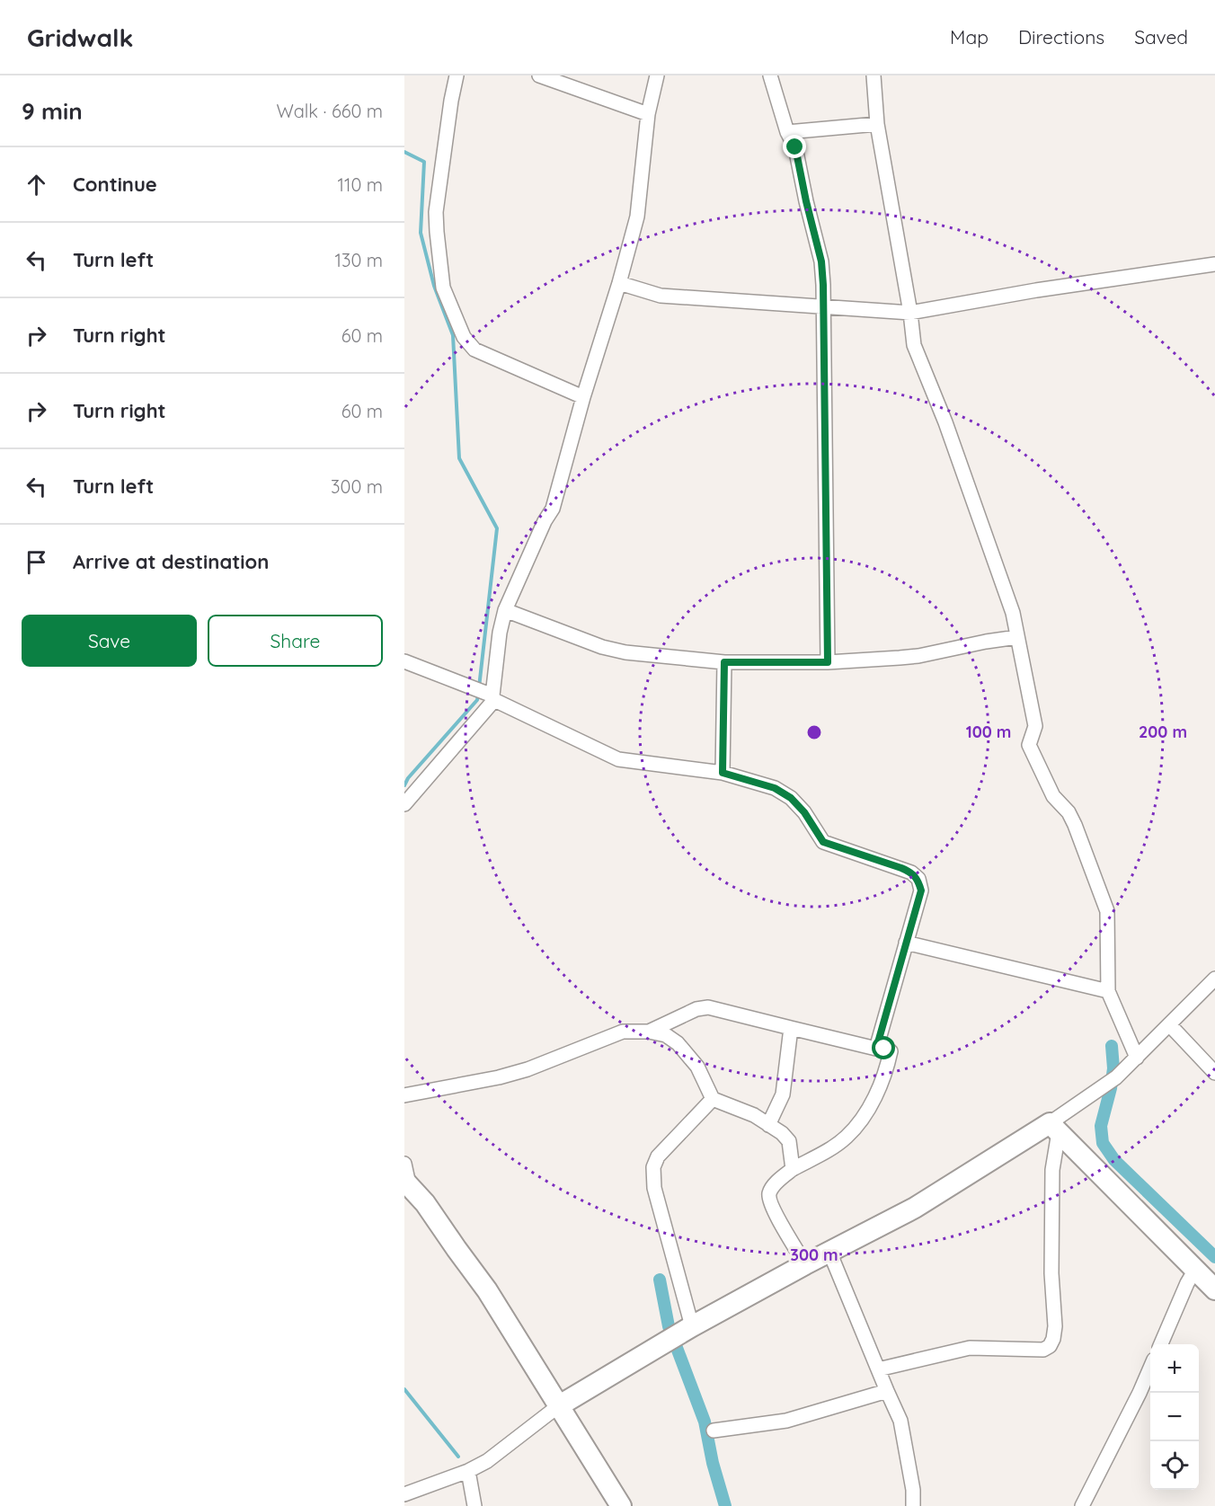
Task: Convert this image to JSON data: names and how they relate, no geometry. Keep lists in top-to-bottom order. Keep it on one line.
{"page":{"header":"Gridwalk","nav":["Map","Directions","Saved"],"heading":["9 min","Walk · 660 m"],"list":[["Continue","110 m"],["Turn left","130 m"],["Turn right","60 m"],["Turn right","60 m"],["Turn left","300 m"],"Arrive at destination"],"buttons":["Save","Share"],"map_buttons":["+","−"]},"rings":["100 m","200 m","300 m"]}
